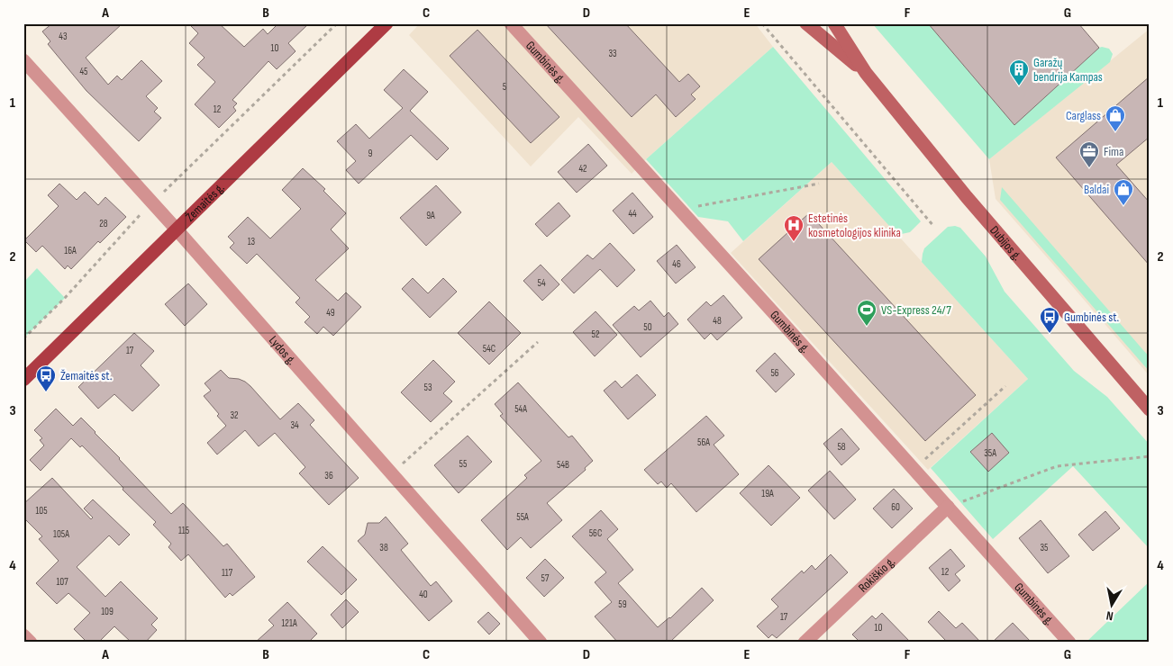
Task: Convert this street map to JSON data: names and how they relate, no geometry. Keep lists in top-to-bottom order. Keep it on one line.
{"streets":{"main road":["Žemaitės g.","Dubijos g."],"street":["Gumbinės g.","Lydos g.","Rokiškio g."]},"crossings":[["Gumbinės g.","Rokiškio g."],["Žemaitės g.","Lydos g."]],"places":{"building":["Garažų bendrija Kampas"],"shop":["Carglass","Baldai"],"office":["Fima"],"hospital":["Estetinės kosmetologijos klinika"],"sports":["VS-Express 24/7"],"bus stop":["Gumbinės st.","Žemaitės st."]},"house_numbers":["43","10","33","45","5","12","9","42","44","9A","28","13","16A","46","54","49","48","50","52","54C","17","56","53","54A","32","34","56A","58","35A","55","54B","36","19A","60","105","55A","115","56C","105A","38","35","12","117","57","107","40","59","109","17","121A","10"],"north":"bottom","grid":{"columns":["A","B","C","D","E","F","G"],"rows":["1","2","3","4"]}}
